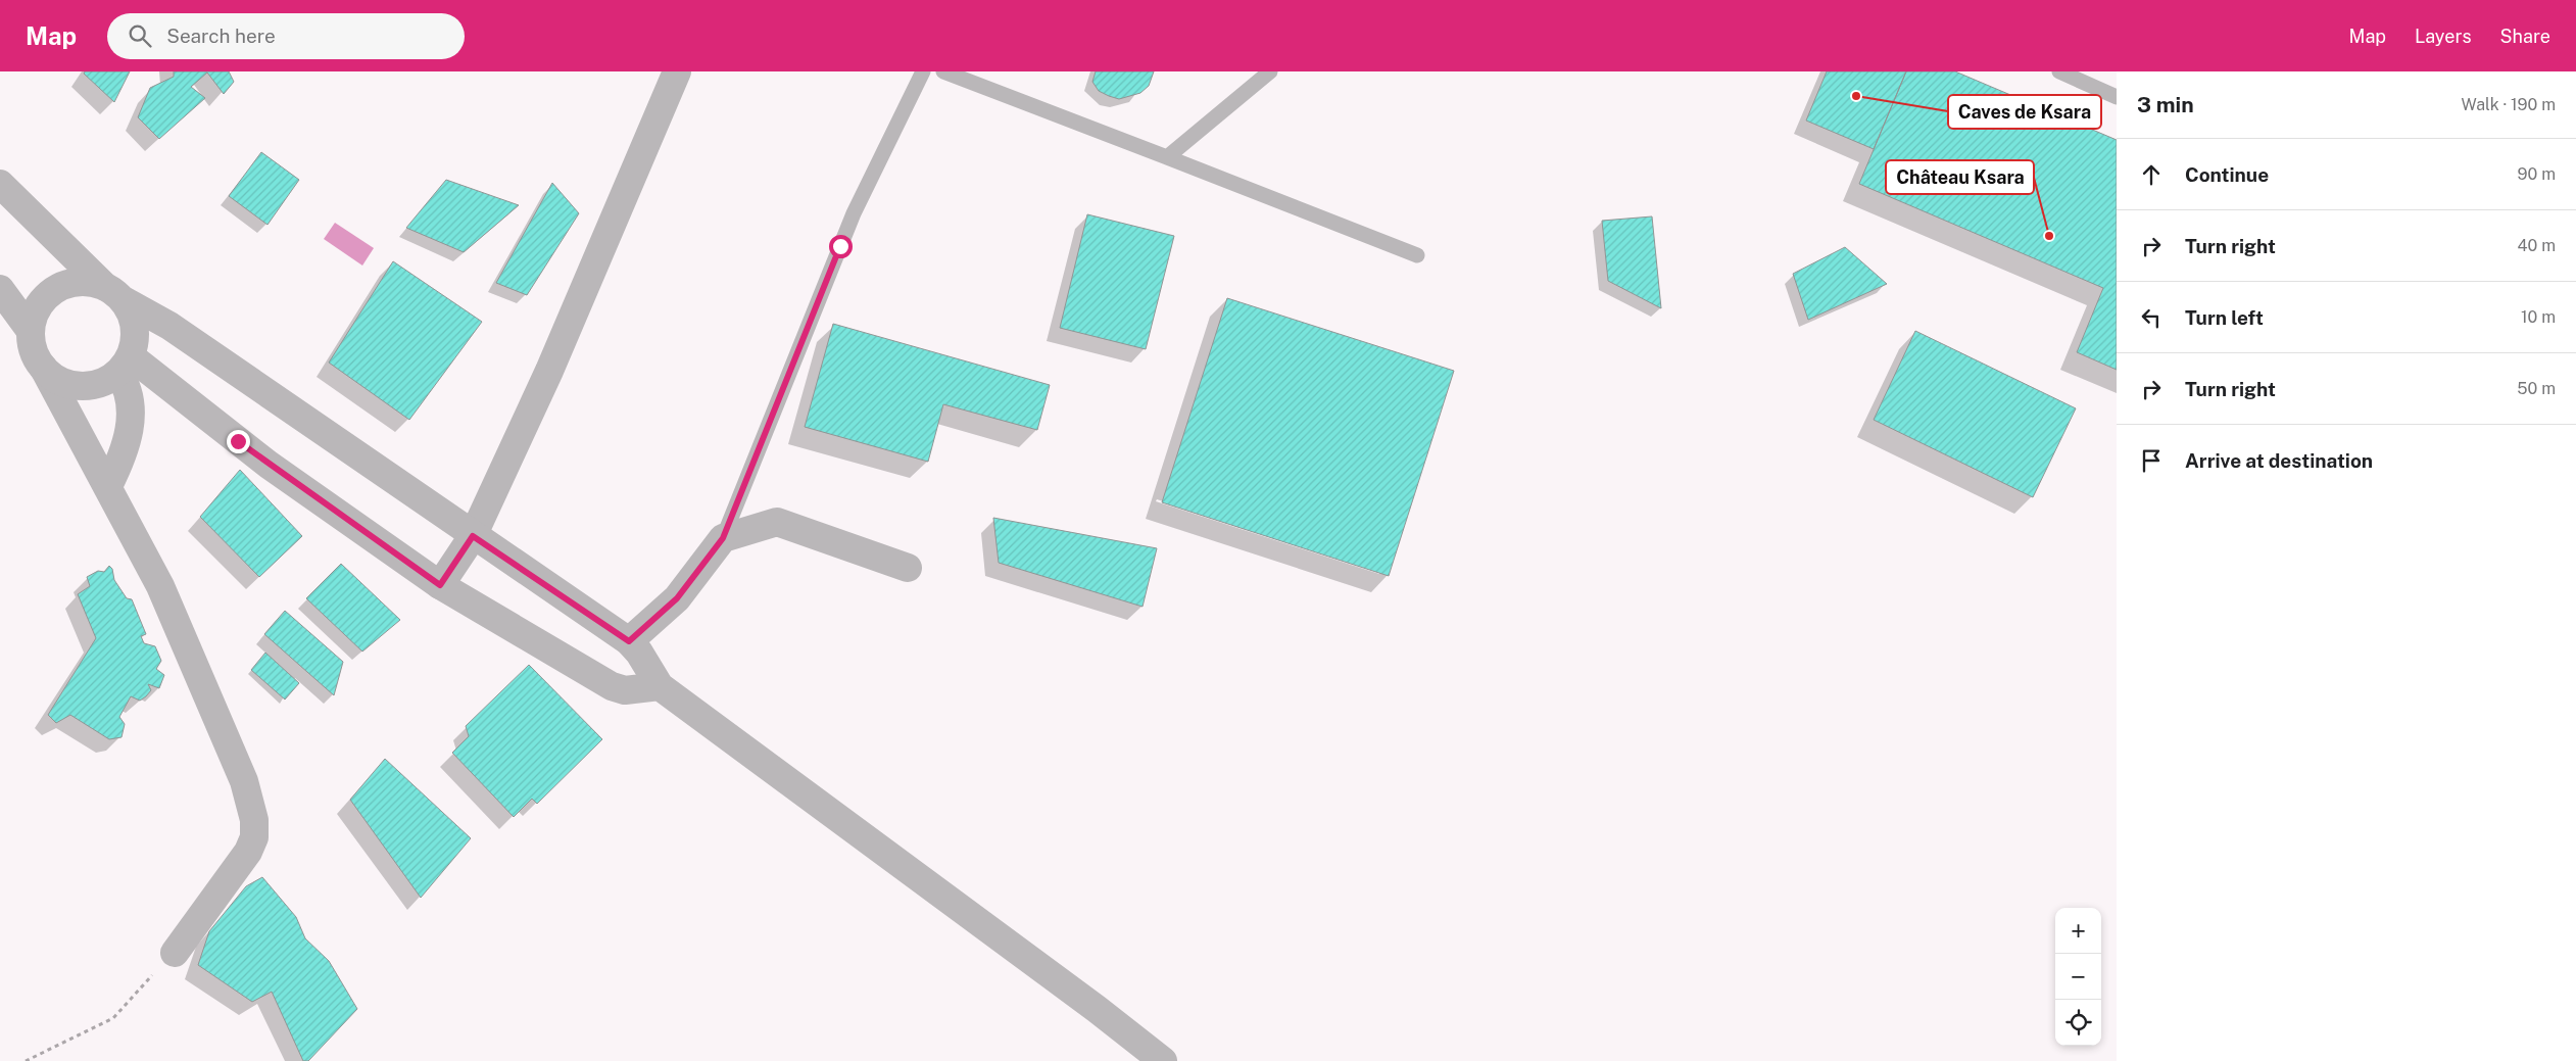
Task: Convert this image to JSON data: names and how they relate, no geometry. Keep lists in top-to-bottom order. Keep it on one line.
{"places":["Caves de Ksara","Château Ksara"],"page":{"header":"Map","search":"Search here","nav":["Map","Layers","Share"],"heading":["3 min","Walk · 190 m"],"list":[["Continue","90 m"],["Turn right","40 m"],["Turn left","10 m"],["Turn right","50 m"],"Arrive at destination"],"map_buttons":["+","−"]}}
